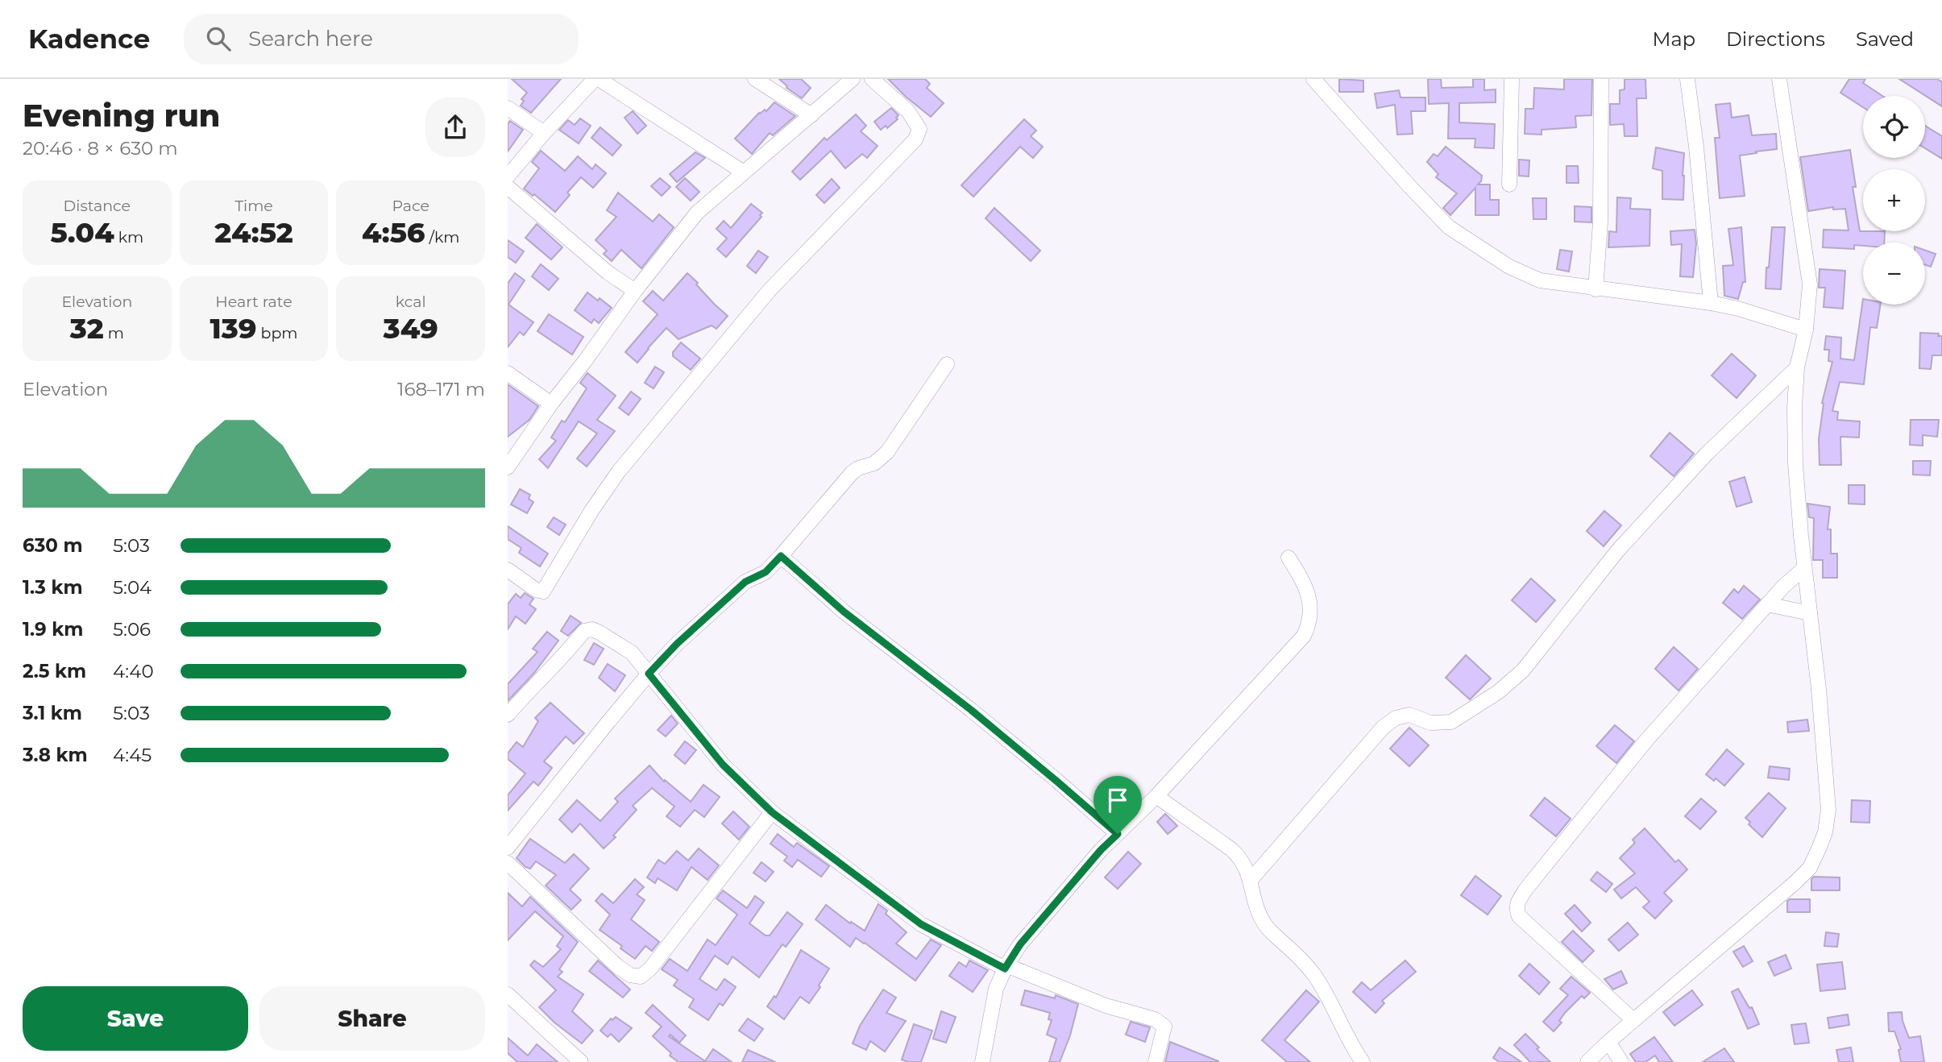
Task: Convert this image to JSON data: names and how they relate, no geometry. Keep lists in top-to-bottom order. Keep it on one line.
{"page":{"header":"Kadence","search":"Search here","nav":["Map","Directions","Saved"],"heading":["Evening run","20:46 · 8 × 630 m"],"map_buttons":["+","−"],"stats":[["Distance","5.04 km"],["Time","24:52"],["Pace","4:56 /km"],["Elevation","32 m"],["Heart rate","139 bpm"],["kcal","349"]],"chart":["Elevation","168–171 m"],"list":[{"name":"630 m","note":"5:03"},{"name":"1.3 km","note":"5:04"},{"name":"1.9 km","note":"5:06"},{"name":"2.5 km","note":"4:40"},{"name":"3.1 km","note":"5:03"},{"name":"3.8 km","note":"4:45"}],"buttons":["Save","Share"]}}
